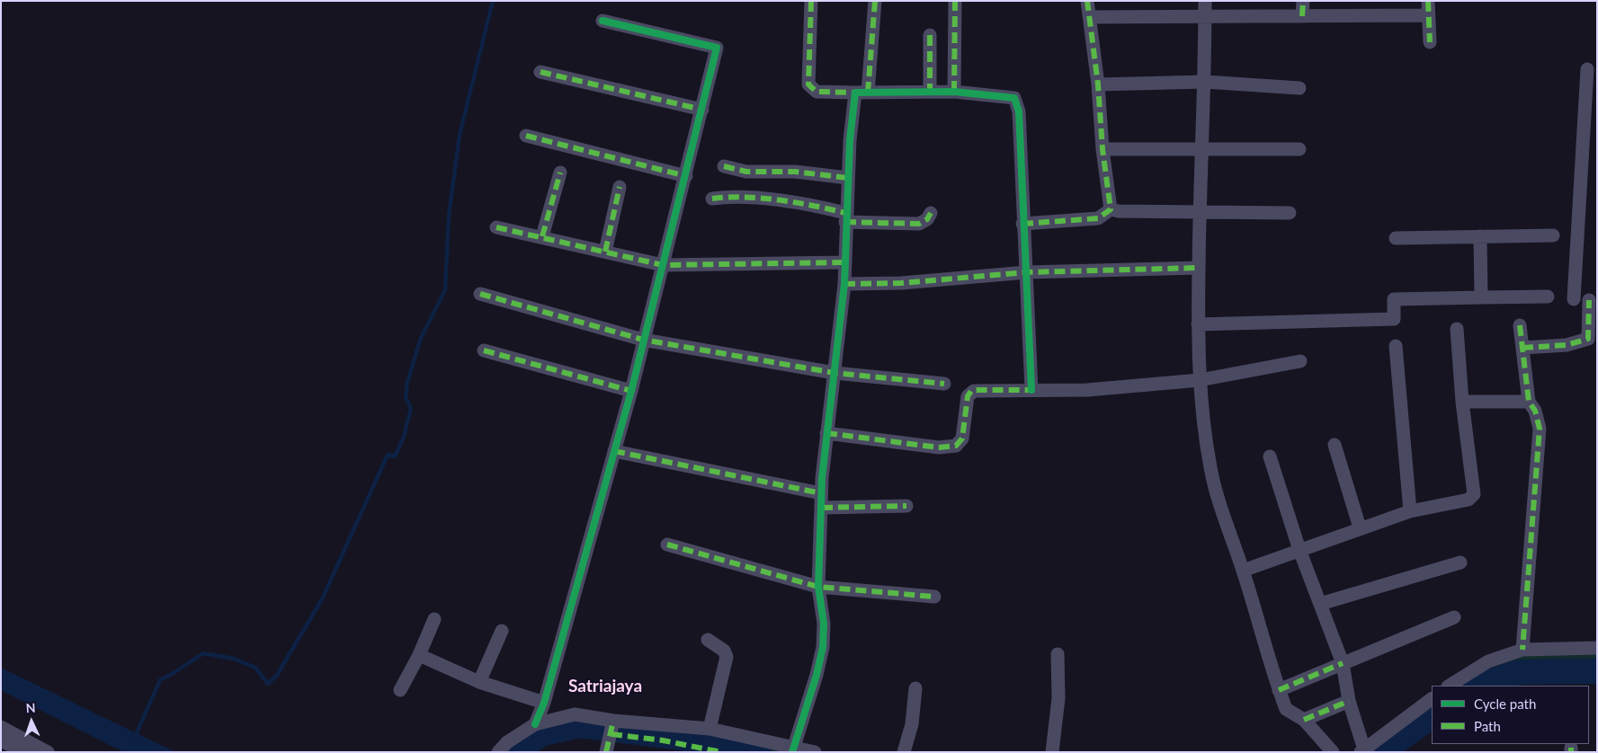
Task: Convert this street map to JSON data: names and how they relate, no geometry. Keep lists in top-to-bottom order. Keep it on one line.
{"districts":["Satriajaya"],"legend":["Cycle path","Path"],"north":"top"}
